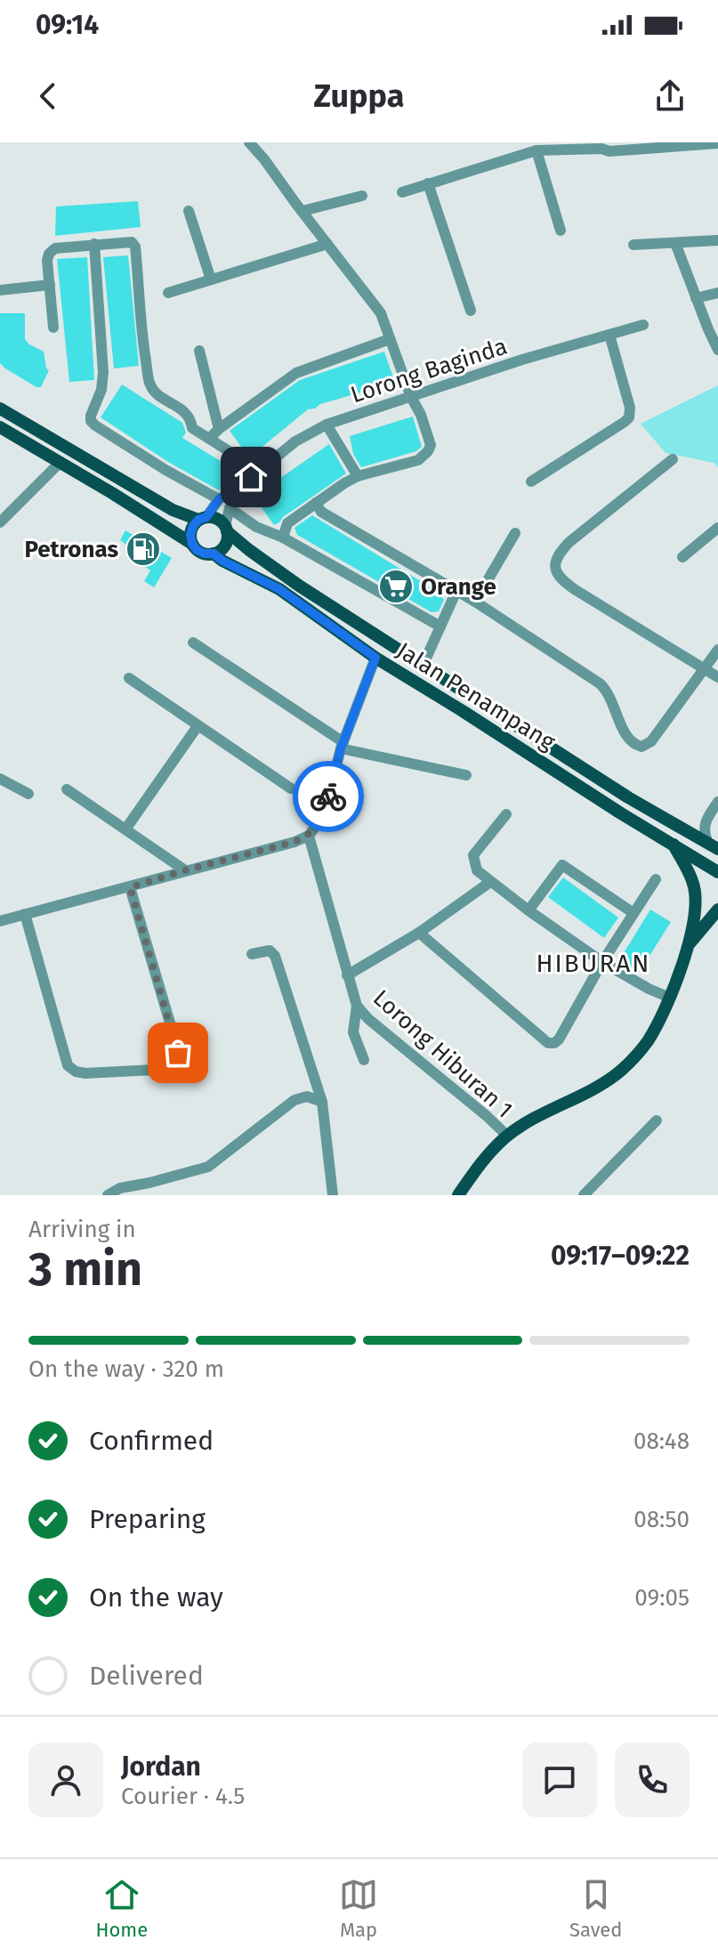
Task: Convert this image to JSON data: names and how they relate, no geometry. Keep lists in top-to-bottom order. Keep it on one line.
{"streets":{"main road":["Jalan Penampang"],"street":["Lorong Baginda","Lorong Hiburan 1"]},"crossings":[["Lorong Baginda","Jalan Penampang"]],"districts":["HIBURAN"],"places":{"fuel station":["Petronas"],"supermarket":["Orange"]},"page":{"status":"09:14","header":"Zuppa","heading":["3 min","Arriving in","09:17–09:22"],"panel":["Jordan","Courier · 4.5"],"bar":"On the way · 320 m","list":[["Confirmed","08:48"],["Preparing","08:50"],["On the way","09:05"],"Delivered"],"tabs":["Home","Map","Saved"]}}
